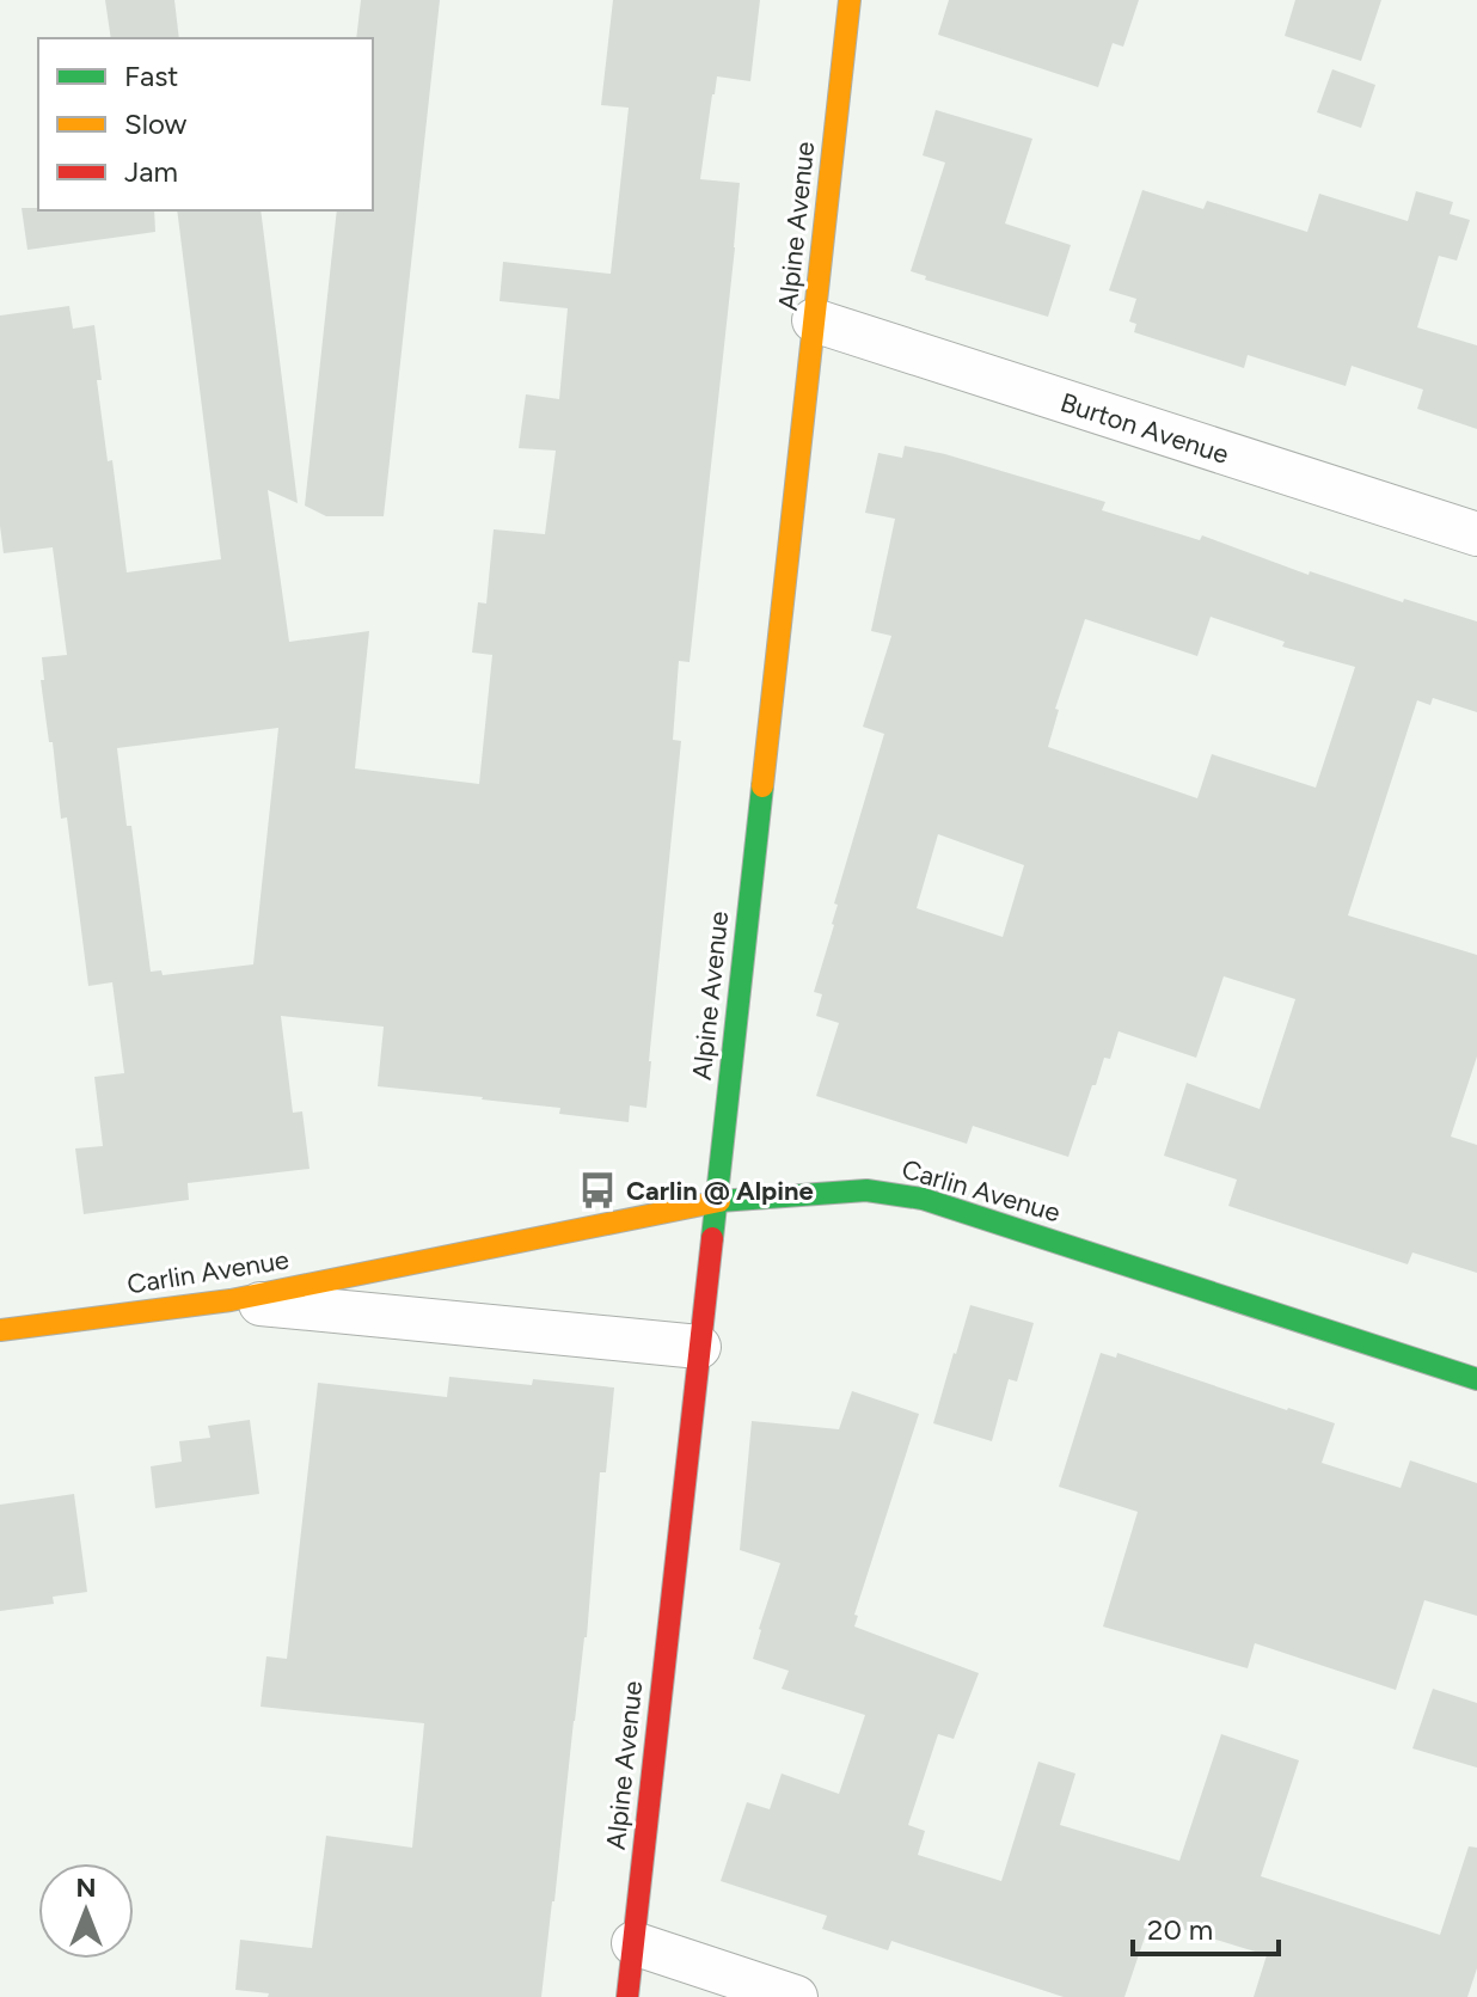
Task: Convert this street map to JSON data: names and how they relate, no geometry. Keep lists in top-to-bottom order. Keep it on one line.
{"streets":{"street":["Alpine Avenue","Burton Avenue","Carlin Avenue"]},"crossings":[["Alpine Avenue","Burton Avenue"],["Alpine Avenue","Carlin Avenue"]],"places":{"bus stop":["Carlin @ Alpine"]},"legend":["Fast","Slow","Jam"],"scale_bar":"20 m","north":"top"}
